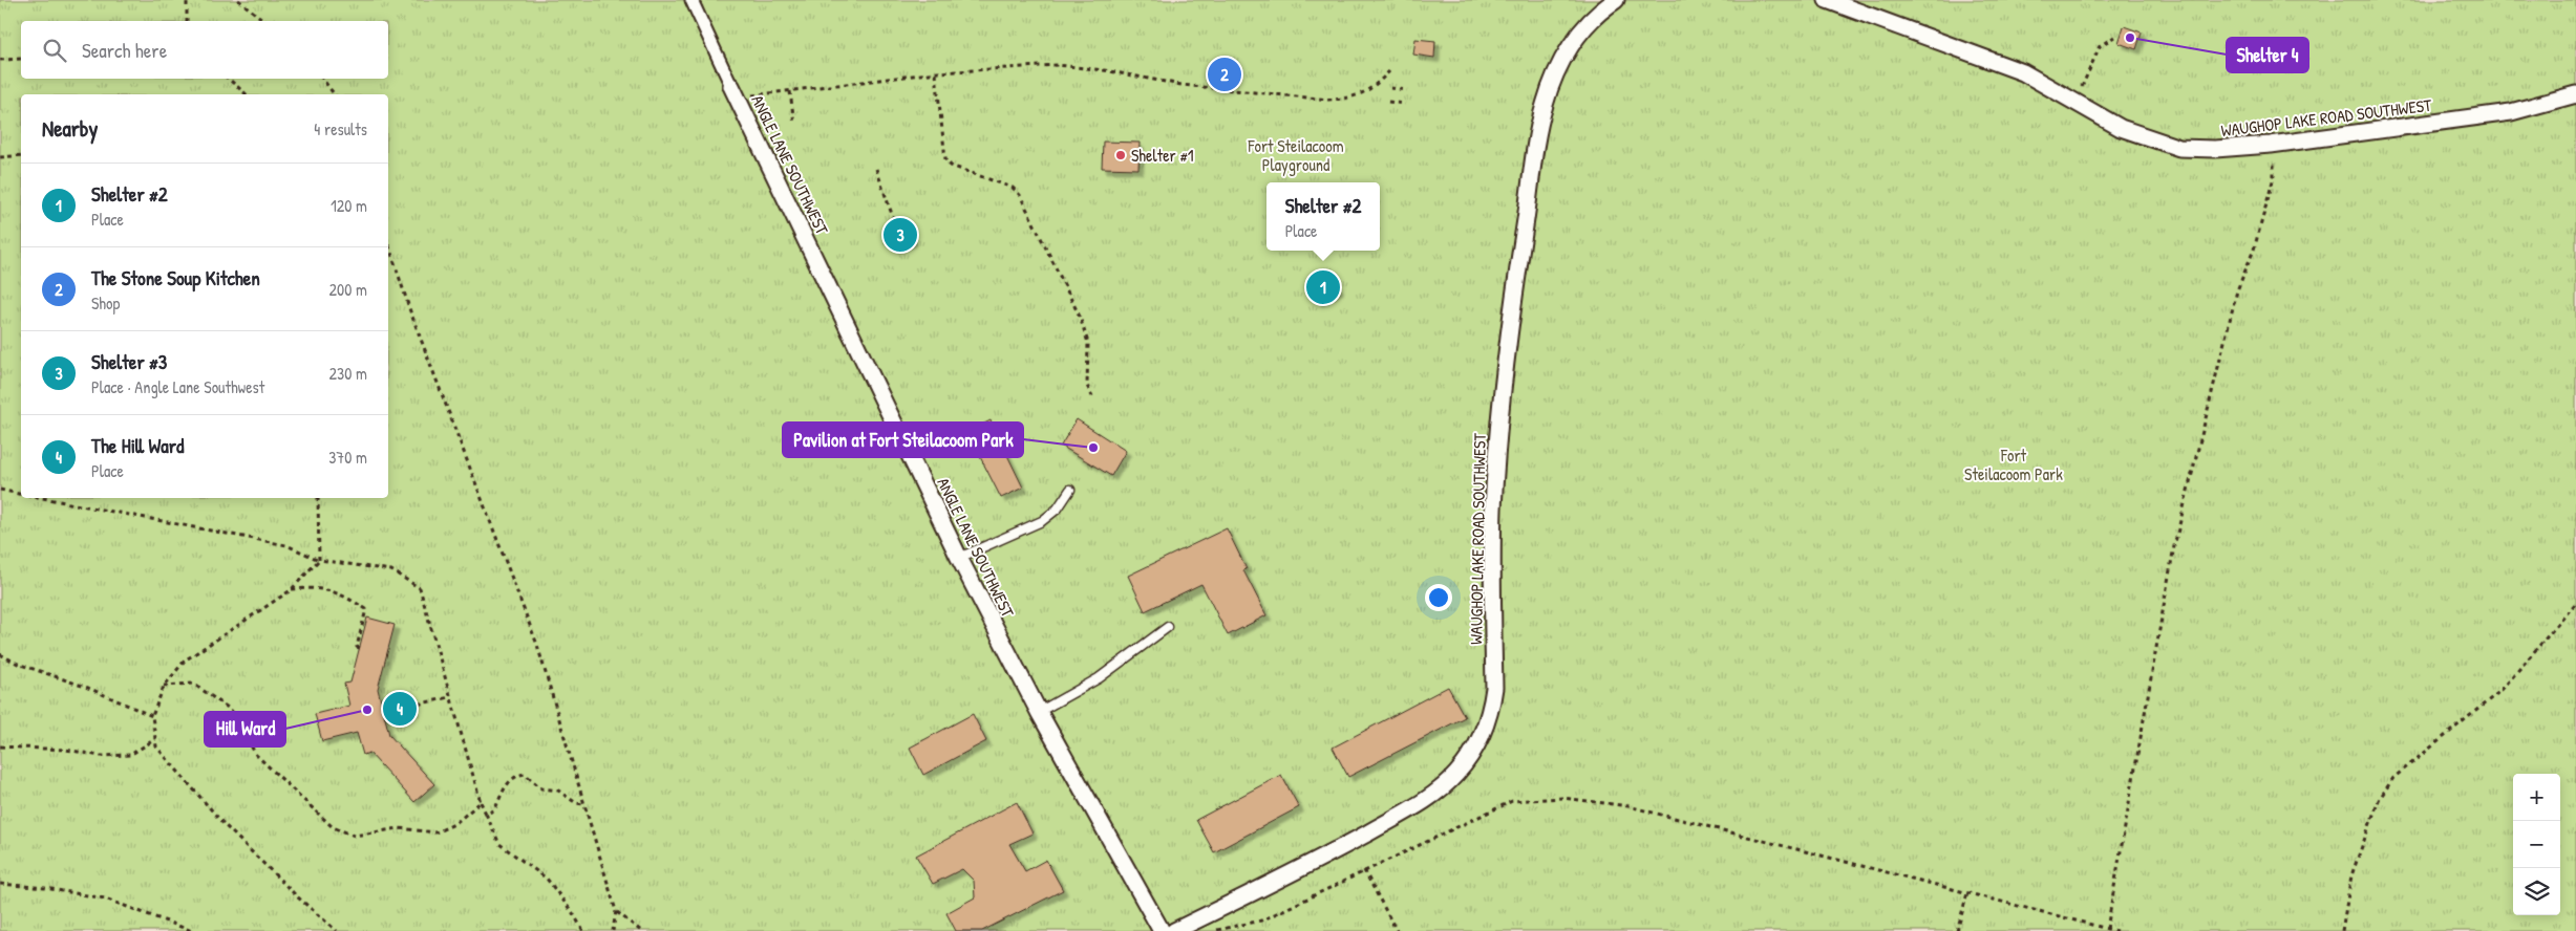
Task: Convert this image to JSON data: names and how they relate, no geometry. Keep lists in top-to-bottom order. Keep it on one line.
{"streets":{"street":["WAUGHOP LAKE ROAD SOUTHWEST","ANGLE LANE SOUTHWEST"]},"parks":["Fort Steilacoom Playground","Fort Steilacoom Park"],"places":["Shelter 4","Shelter #1","Pavilion at Fort Steilacoom Park","Hill Ward"],"page":{"search":"Search here","pins":["2","3","1","4"],"heading":["Nearby","4 results"],"list":[{"mark":"1","name":"Shelter #2","note":"Place","value":"120 m"},{"mark":"2","name":"The Stone Soup Kitchen","note":"Shop","value":"200 m"},{"mark":"3","name":"Shelter #3","note":"Place · Angle Lane Southwest","value":"230 m"},{"mark":"4","name":"The Hill Ward","note":"Place","value":"370 m"}],"popup":["Shelter #2","Place"],"map_buttons":["+","−"]}}
